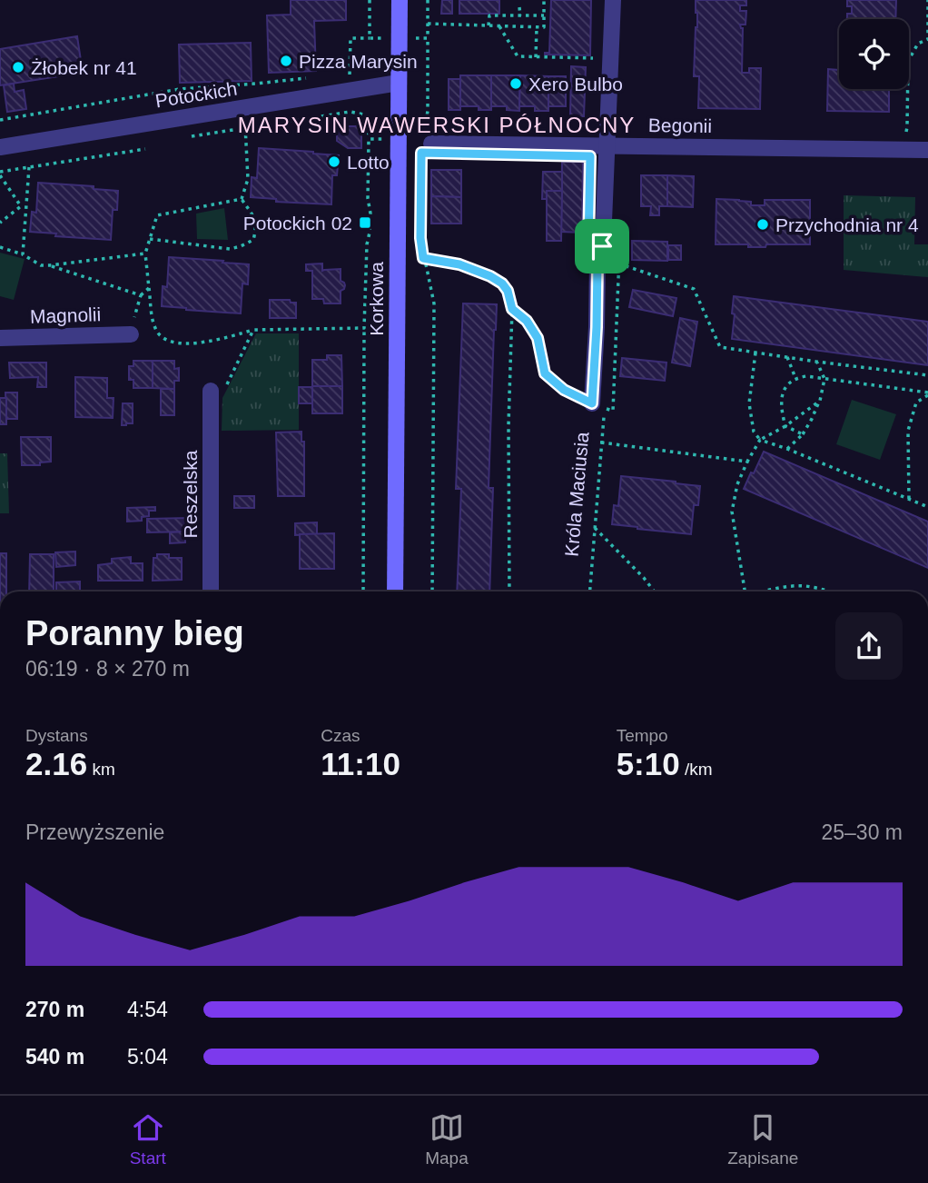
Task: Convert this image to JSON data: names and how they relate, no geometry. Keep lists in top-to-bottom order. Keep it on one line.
{"streets":{"street":["Potockich","Begonii","Korkowa","Magnolii","Reszelska"],"path":["Króla Maciusia"]},"crossings":[["Potockich","Korkowa"]],"districts":["MARYSIN WAWERSKI PÓŁNOCNY"],"places":{"other":["Pizza Marysin","Żłobek nr 41","Xero Bulbo","Lotto","Przychodnia nr 4"],"transit":["Potockich 02"]},"page":{"heading":["Poranny bieg","06:19 · 8 × 270 m"],"stats":[["Dystans","2.16 km"],["Czas","11:10"],["Tempo","5:10 /km"]],"chart":["Przewyższenie","25–30 m"],"list":[{"name":"270 m","note":"4:54"},{"name":"540 m","note":"5:04"}],"tabs":["Start","Mapa","Zapisane"]}}
